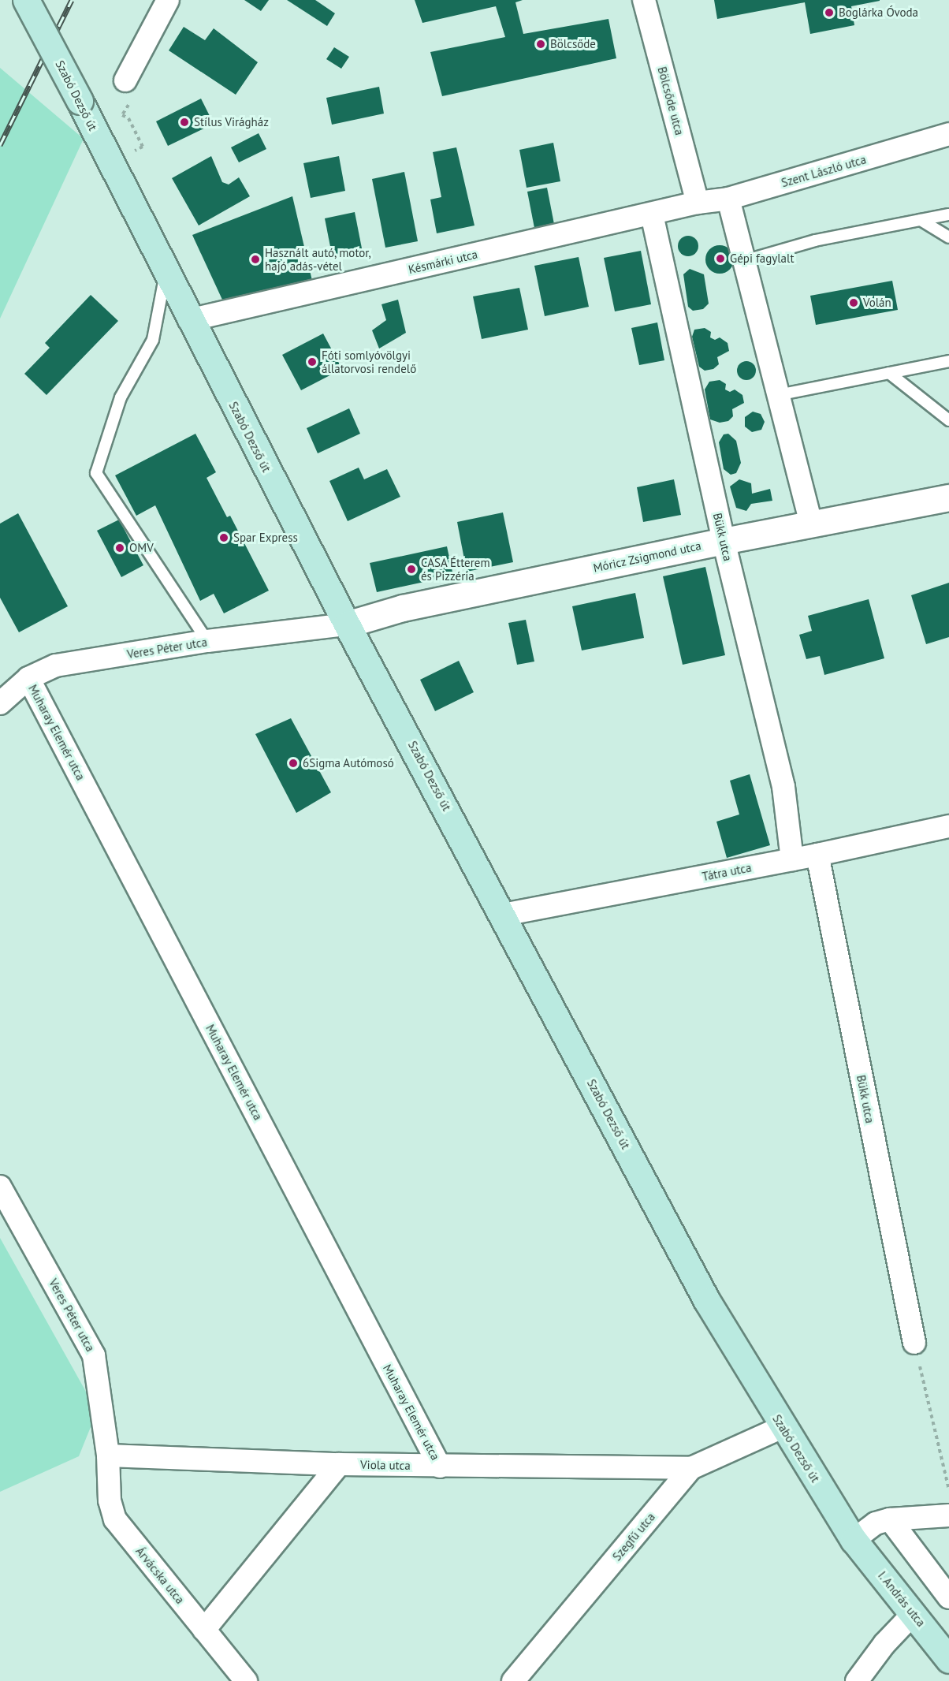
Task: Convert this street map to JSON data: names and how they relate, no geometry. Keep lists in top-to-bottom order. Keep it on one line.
{"streets":{"main road":["Szabó Dezső út","I. András utca"],"street":["Bölcsőde utca","Szent László utca","Késmárki utca","Bükk utca","Móricz Zsigmond utca","Veres Péter utca","Muharay Elemér utca","Tátra utca","Viola utca","Szegfű utca","Árvácska utca"]},"crossings":[["Szabó Dezső út","Késmárki utca"],["Szabó Dezső út","Móricz Zsigmond utca"],["Szabó Dezső út","Veres Péter utca"],["Szabó Dezső út","Tátra utca"],["Szabó Dezső út","Szegfű utca"],["Szabó Dezső út","I. András utca"],["Bölcsőde utca","Szent László utca"],["Bölcsőde utca","Késmárki utca"],["Szent László utca","Késmárki utca"],["Késmárki utca","Bükk utca"],["Bükk utca","Móricz Zsigmond utca"],["Bükk utca","Tátra utca"],["Móricz Zsigmond utca","Veres Péter utca"],["Veres Péter utca","Muharay Elemér utca"],["Veres Péter utca","Viola utca"],["Veres Péter utca","Árvácska utca"],["Muharay Elemér utca","Viola utca"],["Viola utca","Szegfű utca"],["Viola utca","Árvácska utca"]],"places":["Boglárka Óvoda","Bölcsőde","Stílus Virágház","Gépi fagylalt","Használt autó, motor, hajó adás-vétel","Volán","Fóti somlyóvölgyi állatorvosi rendelő","Spar Express","OMV","CASA Étterem és Pizzéria","6Sigma Autómosó"]}
